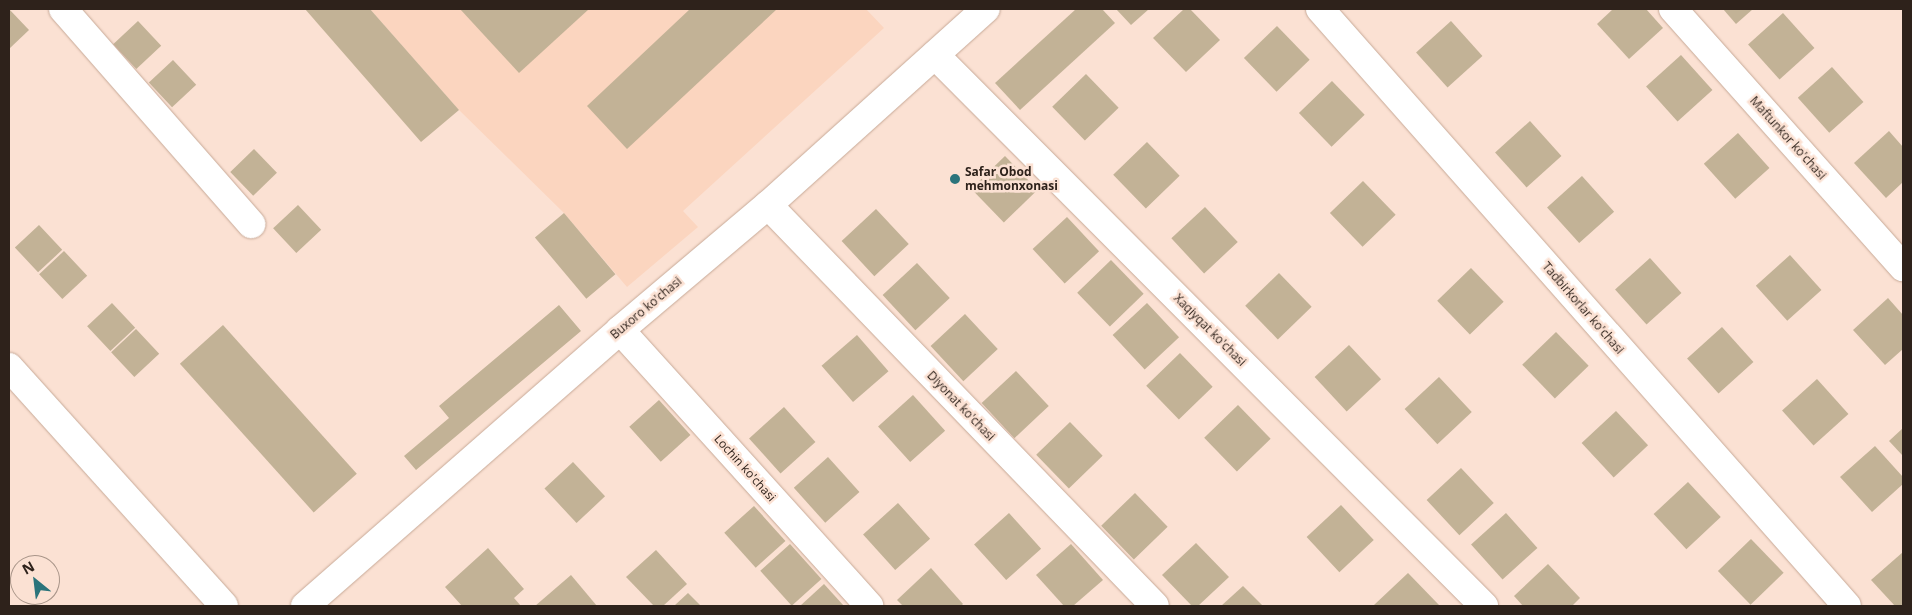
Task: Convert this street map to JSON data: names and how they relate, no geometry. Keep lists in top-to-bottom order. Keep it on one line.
{"streets":{"street":["Maftunkor ko'chasi","Buxoro ko'chasi","Tadbirkorlar ko'chasi","Xaqiyqat ko'chasi","Diyonat ko'chasi","Lochin ko'chasi"]},"crossings":[["Buxoro ko'chasi","Xaqiyqat ko'chasi"],["Buxoro ko'chasi","Diyonat ko'chasi"],["Buxoro ko'chasi","Lochin ko'chasi"]],"places":["Safar Obod mehmonxonasi"],"north":"top left"}
